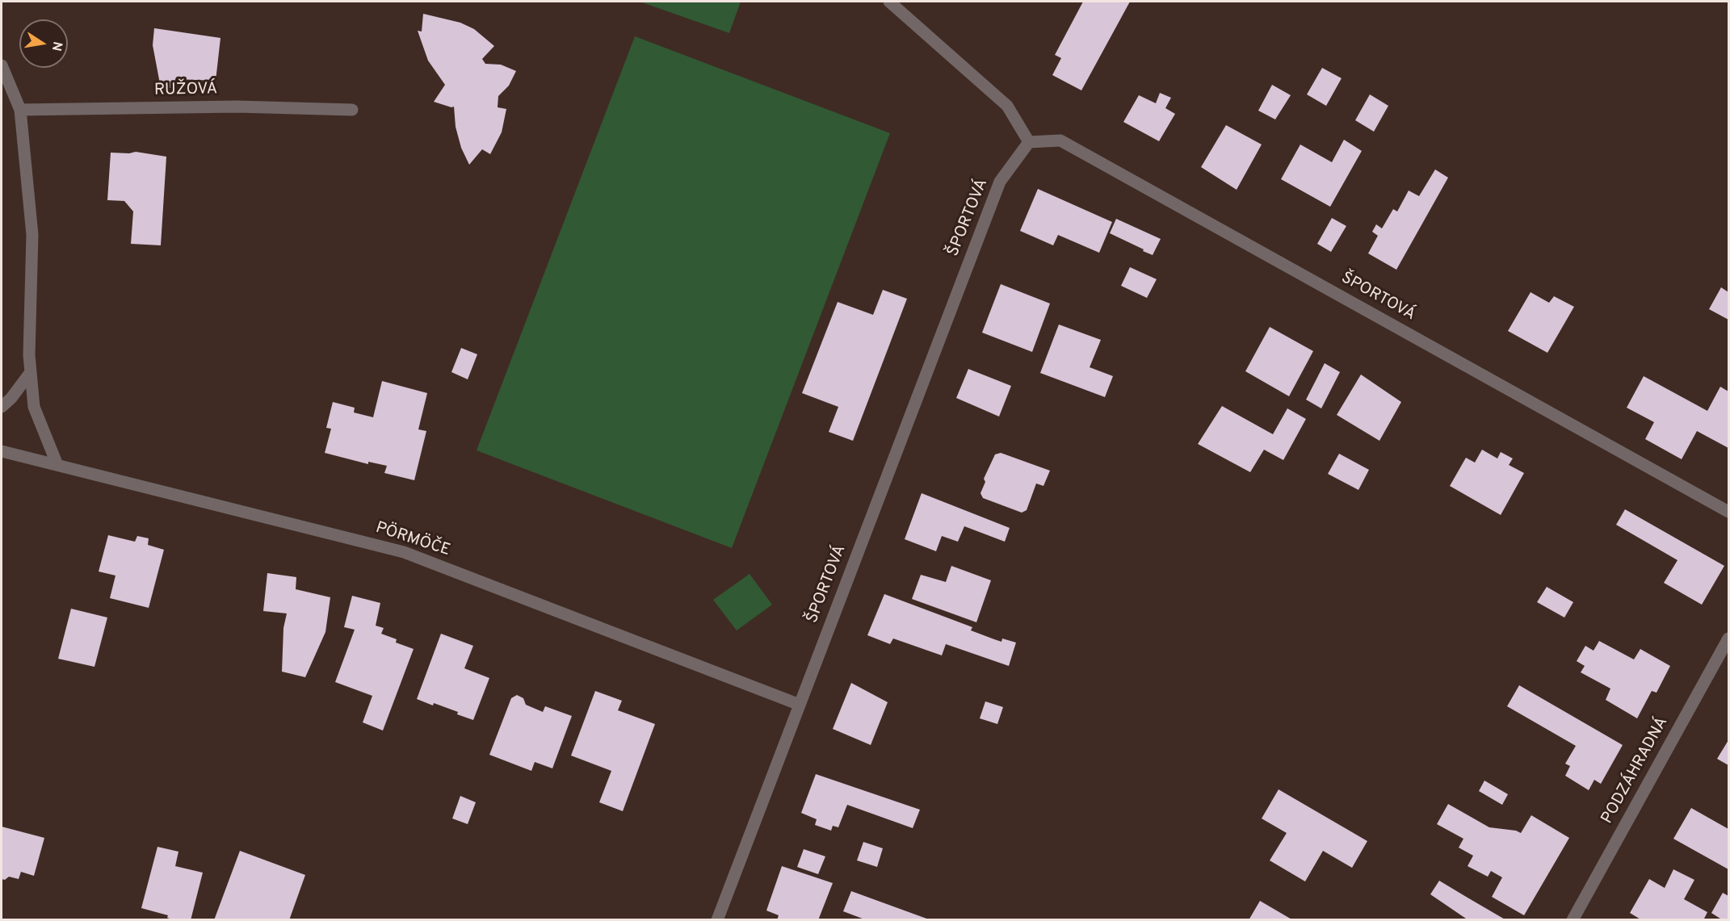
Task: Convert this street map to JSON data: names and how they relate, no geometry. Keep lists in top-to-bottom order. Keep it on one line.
{"streets":{"street":["RUŽOVÁ","ŠPORTOVÁ","PÖRMÖČE","PODZÁHRADNÁ"]},"crossings":[["ŠPORTOVÁ","PÖRMÖČE"]],"north":"right"}
